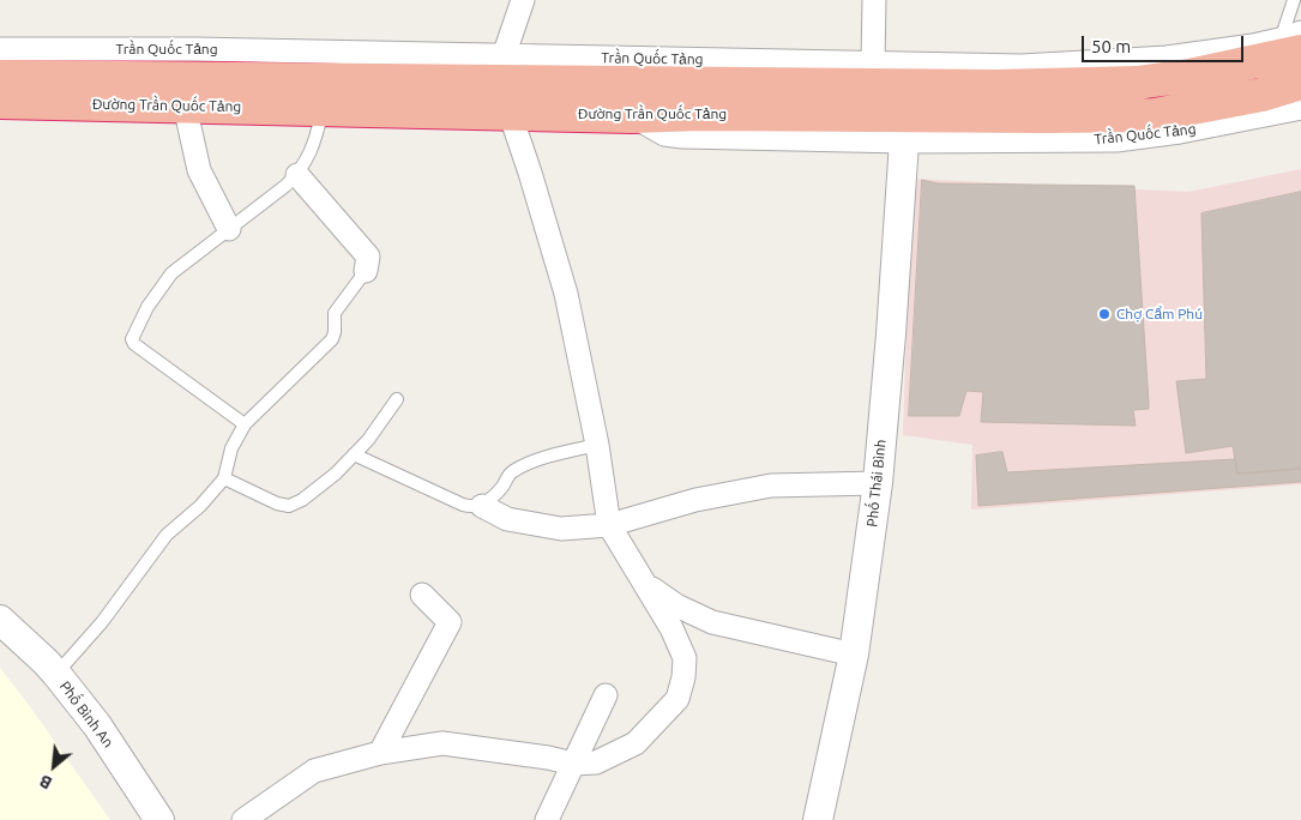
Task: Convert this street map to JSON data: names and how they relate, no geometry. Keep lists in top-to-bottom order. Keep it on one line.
{"streets":{"highway":["Đường Trần Quốc Tảng"],"street":["Trần Quốc Tảng","Phố Thái Bình","Phố Bình An"]},"crossings":[["Trần Quốc Tảng","Đường Trần Quốc Tảng"],["Trần Quốc Tảng","Phố Thái Bình"]],"places":["Chợ Cẩm Phú"],"scale_bar":"50 m","north":"bottom left"}
